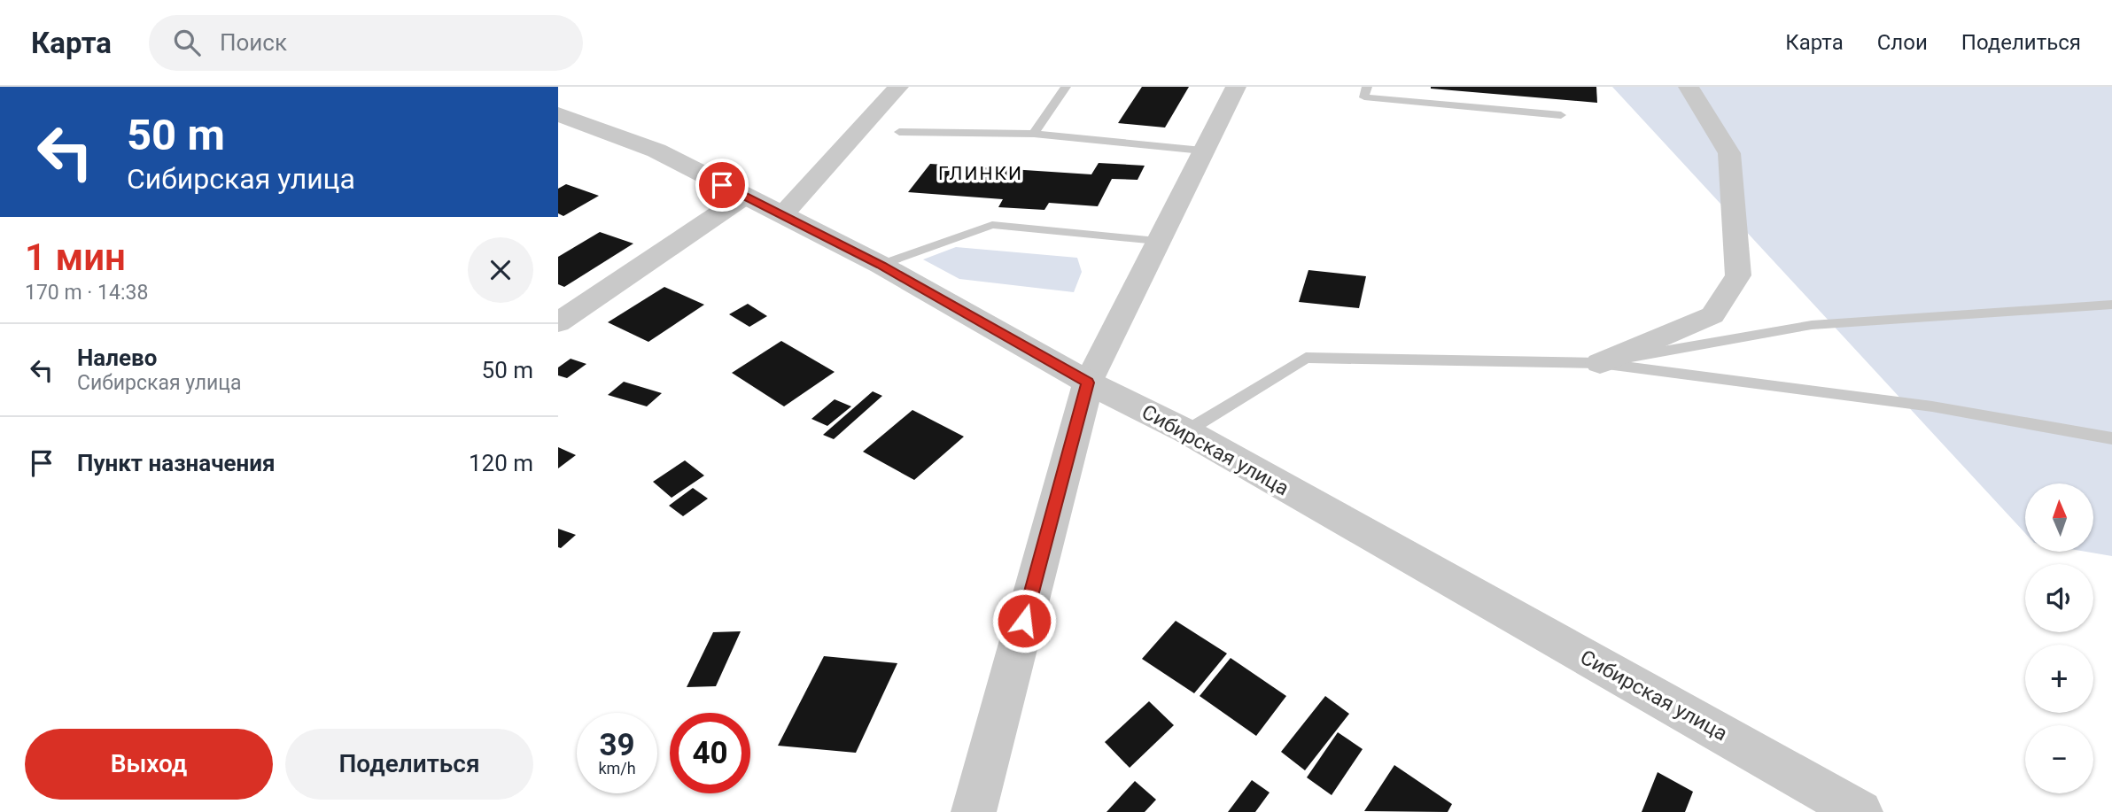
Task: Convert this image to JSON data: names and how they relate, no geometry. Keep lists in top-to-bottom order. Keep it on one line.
{"streets":{"street":["Сибирская улица"]},"districts":["ГЛИНКИ"],"north":"top","page":{"header":"Карта","search":"Поиск","nav":["Карта","Слои","Поделиться"],"turn":["50 m","Сибирская улица"],"heading":["1 мин","170 m · 14:38"],"list":[{"name":"Налево","note":"Сибирская улица","value":"50 m"},{"name":"Пункт назначения","value":"120 m"}],"map_buttons":["+","−"],"speed":"39 km/h","limit":"40","buttons":["Выход","Поделиться"]}}
